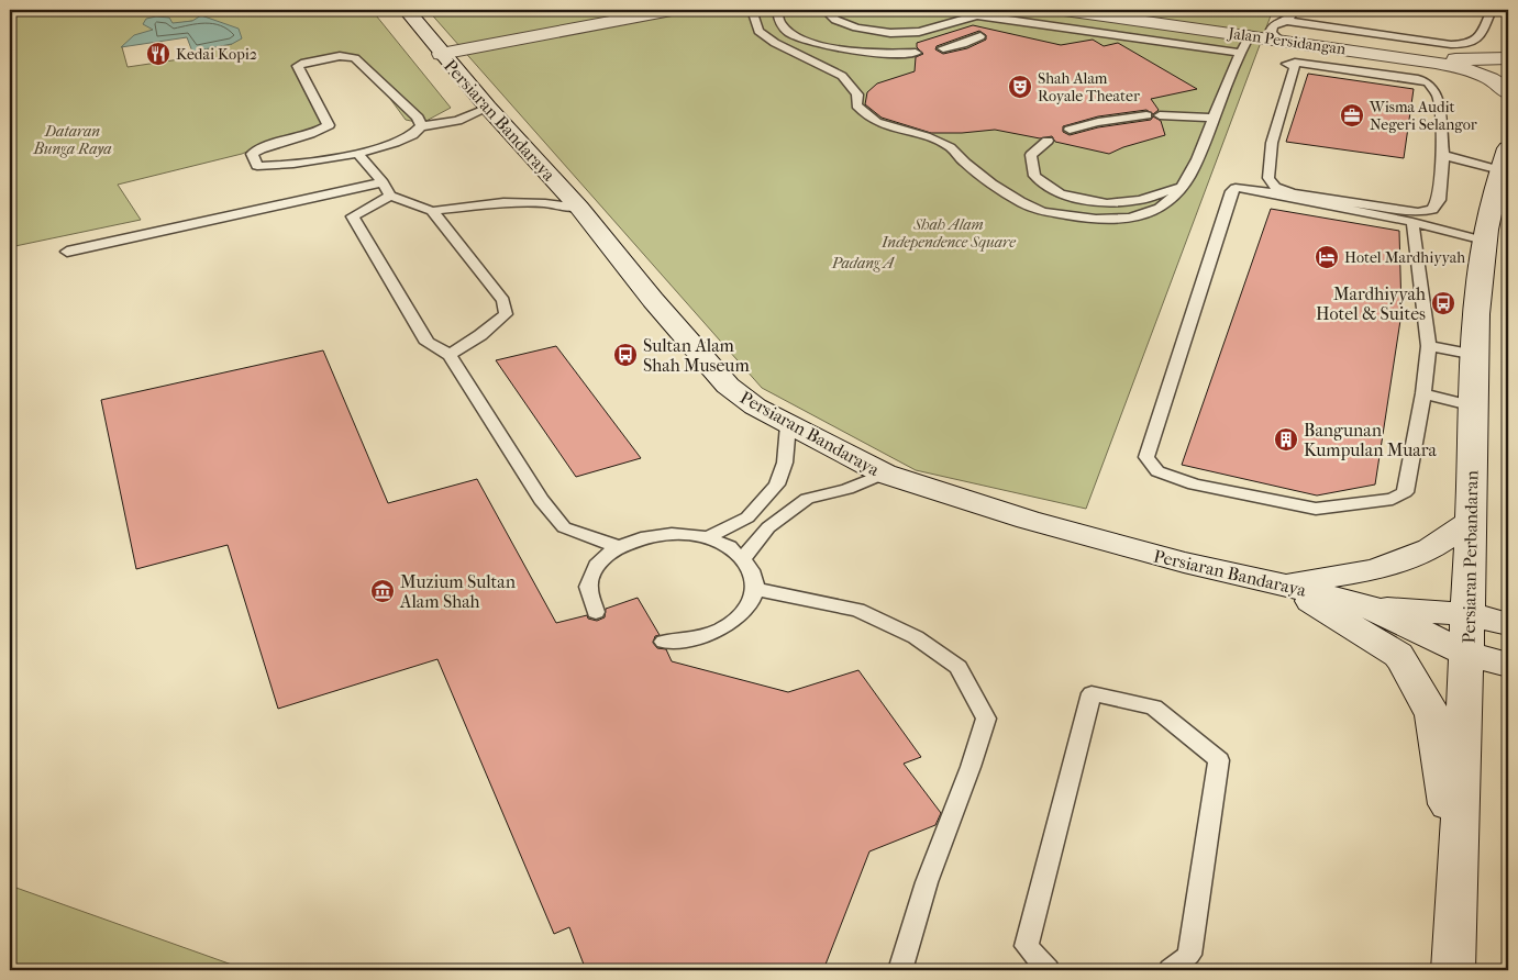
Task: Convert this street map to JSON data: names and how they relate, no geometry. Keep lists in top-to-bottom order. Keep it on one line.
{"streets":{"main road":["Jalan Persidangan","Persiaran Bandaraya","Persiaran Perbandaran"]},"crossings":[["Persiaran Bandaraya","Persiaran Perbandaran"]],"parks":["Dataran Bunga Raya","Shah Alam Independence Square","Padang A"],"places":{"restaurant":["Kedai Kopi2"],"theatre":["Shah Alam Royale Theater"],"office":["Wisma Audit Negeri Selangor"],"hotel":["Hotel Mardhiyyah"],"bus stop":["Mardhiyyah Hotel & Suites","Sultan Alam Shah Museum"],"building":["Bangunan Kumpulan Muara"],"museum":["Muzium Sultan Alam Shah"]}}
